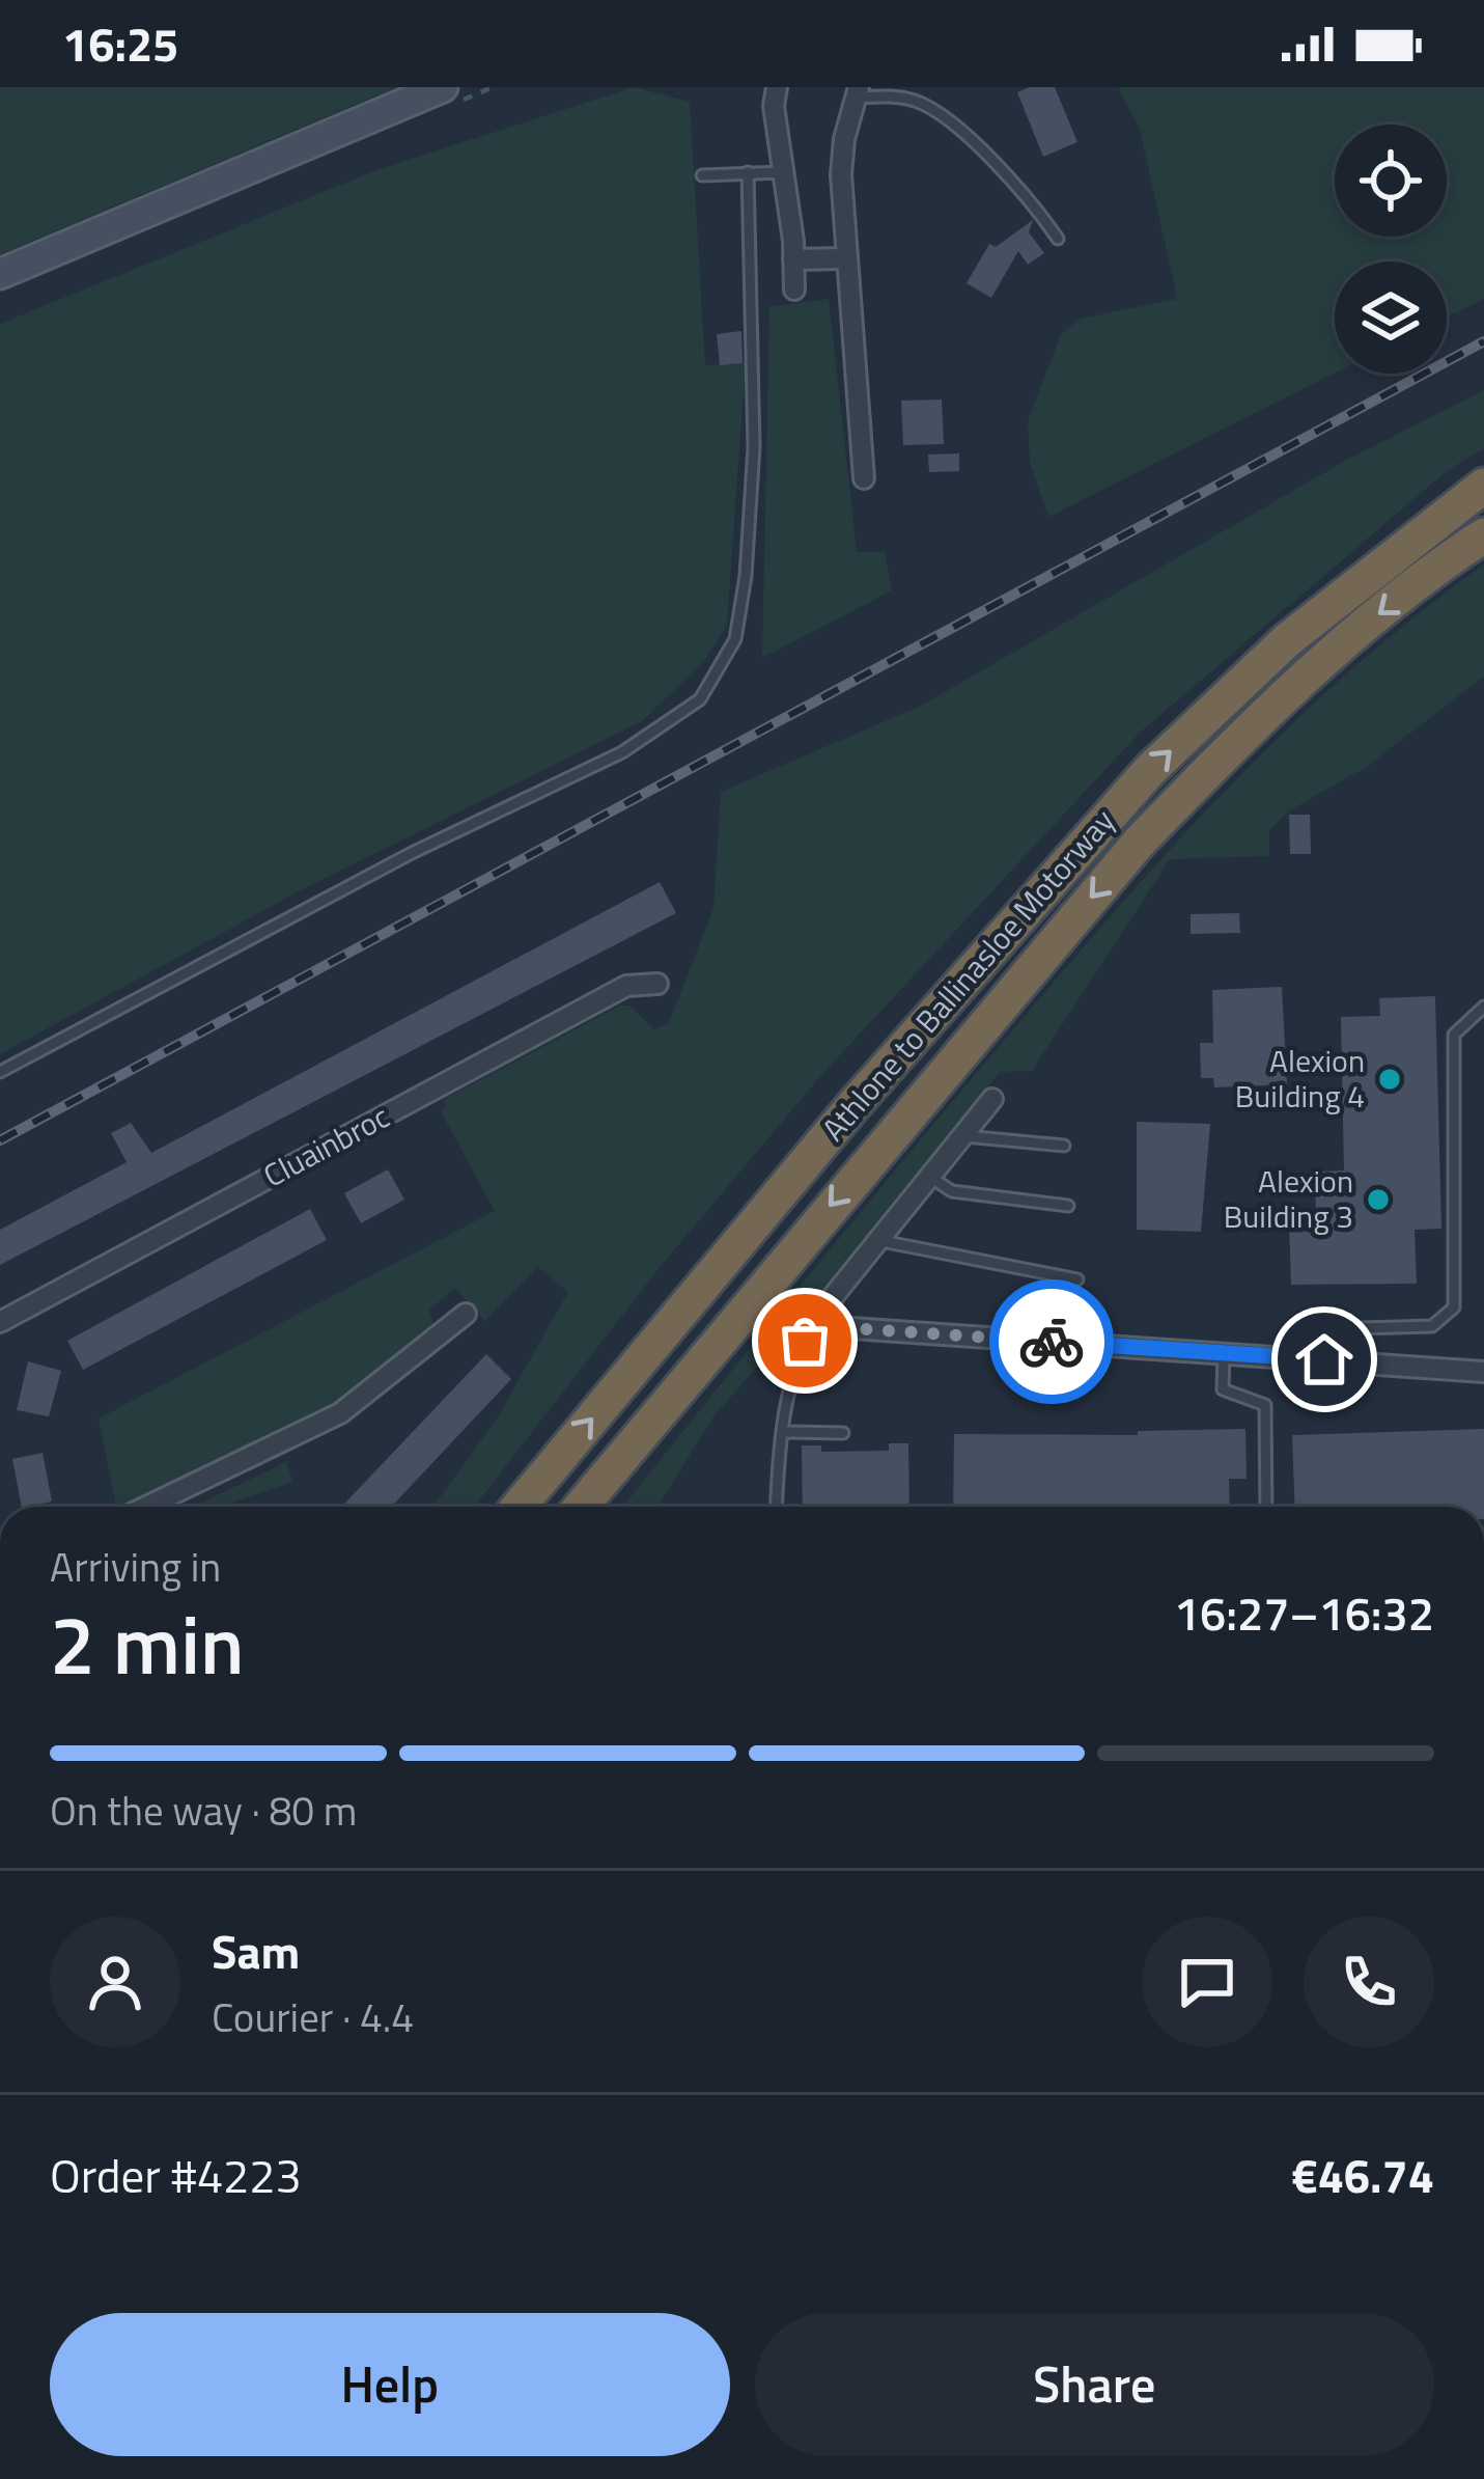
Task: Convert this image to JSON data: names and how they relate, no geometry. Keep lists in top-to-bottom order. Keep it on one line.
{"streets":{"highway":["Athlone to Ballinasloe Motorway"],"street":["Cluainbroc"]},"places":["Alexion Building 4","Alexion Building 3"],"page":{"status":"16:25","heading":["2 min","Arriving in","16:27–16:32"],"panel":["Sam","Courier · 4.4","Order #4223","€46.74"],"bar":"On the way · 80 m","buttons":["Help","Share"]}}
